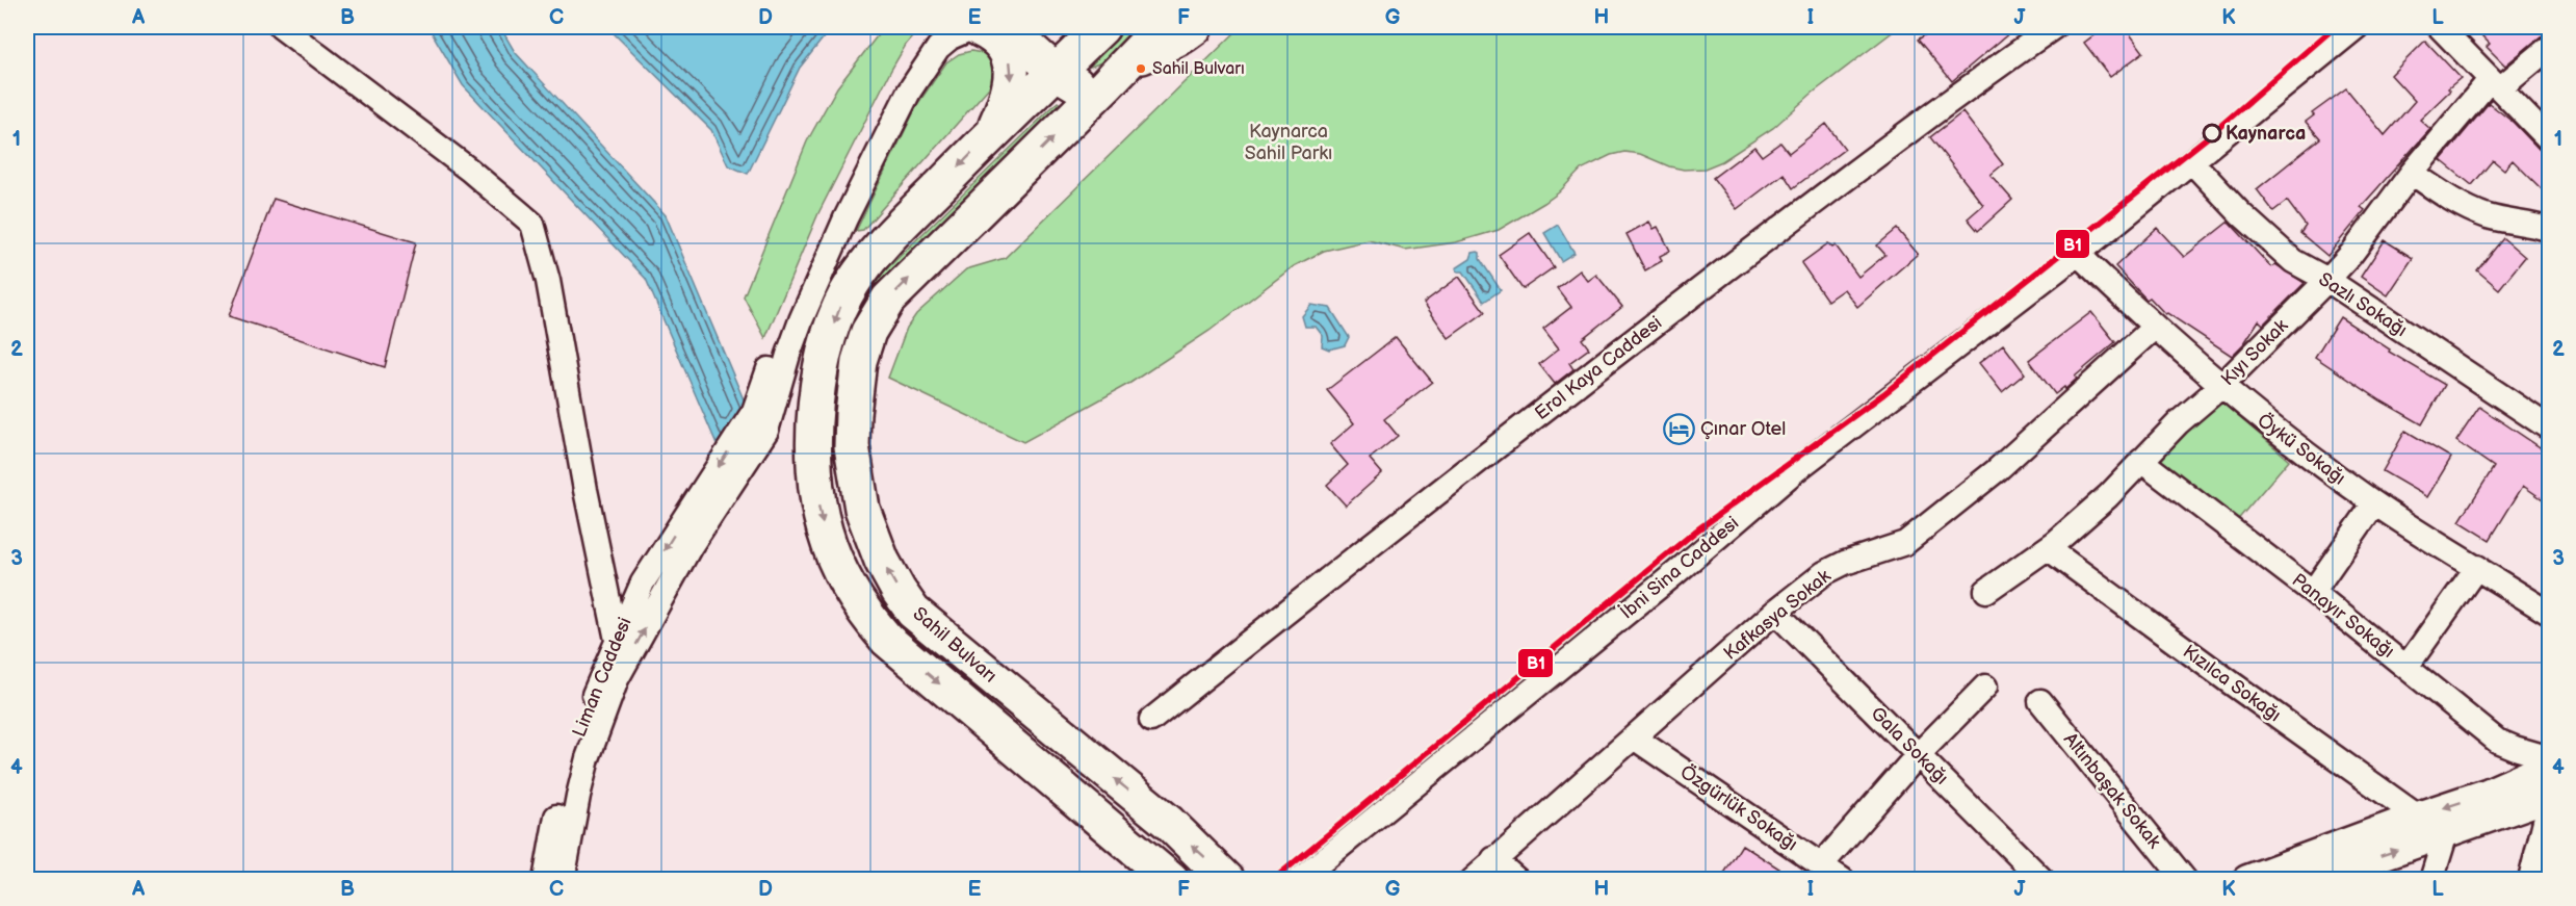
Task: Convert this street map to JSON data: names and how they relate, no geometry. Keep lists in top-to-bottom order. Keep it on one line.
{"streets":{"highway":["Sahil Bulvarı"],"street":["Sazlı Sokağı","Kıyı Sokak","Erol Kaya Caddesi","Öykü Sokağı","İbni Sina Caddesi","Kafkasya Sokak","Panayır Sokağı","Liman Caddesi","Kızılca Sokağı","Gala Sokağı","Altınbaşak Sokak","Özgürlük Sokağı"]},"crossings":[["Sazlı Sokağı","Kıyı Sokak"],["Sazlı Sokağı","İbni Sina Caddesi"],["Kıyı Sokak","Öykü Sokağı"],["Kıyı Sokak","Panayır Sokağı"],["Kıyı Sokak","Kızılca Sokağı"],["Öykü Sokağı","İbni Sina Caddesi"],["Öykü Sokağı","Kafkasya Sokak"],["Kafkasya Sokak","Gala Sokağı"],["Kafkasya Sokak","Özgürlük Sokağı"]],"parks":["Kaynarca Sahil Parkı"],"places":{"other":["Sahil Bulvarı","Kaynarca"],"hotel":["Çınar Otel"]},"lines":["transit line B1"],"grid":{"columns":["A","B","C","D","E","F","G","H","I","J","K","L"],"rows":["1","2","3","4"]}}
